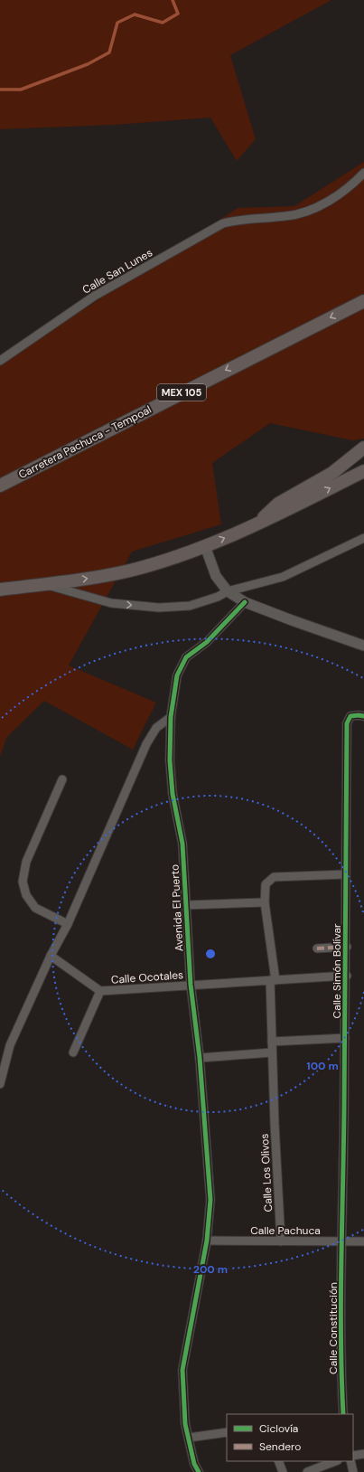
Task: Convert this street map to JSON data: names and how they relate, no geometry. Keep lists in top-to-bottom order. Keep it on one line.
{"streets":{"main road":["MEX 105","Carretera Pachuca - Tempoal"],"street":["Calle San Lunes","Avenida El Puerto","Calle Simón Bolívar","Calle Ocotales","Calle Los Olivos","Calle Pachuca","Calle Constitución"]},"crossings":[["Avenida El Puerto","Calle Ocotales"],["Avenida El Puerto","Calle Pachuca"],["Calle Simón Bolívar","Calle Ocotales"],["Calle Simón Bolívar","Calle Pachuca"],["Calle Simón Bolívar","Calle Constitución"],["Calle Ocotales","Calle Los Olivos"],["Calle Los Olivos","Calle Pachuca"],["Calle Pachuca","Calle Constitución"]],"one_way":["Carretera Pachuca - Tempoal"],"legend":["Ciclovía","Sendero"],"rings":["100 m","200 m"]}
